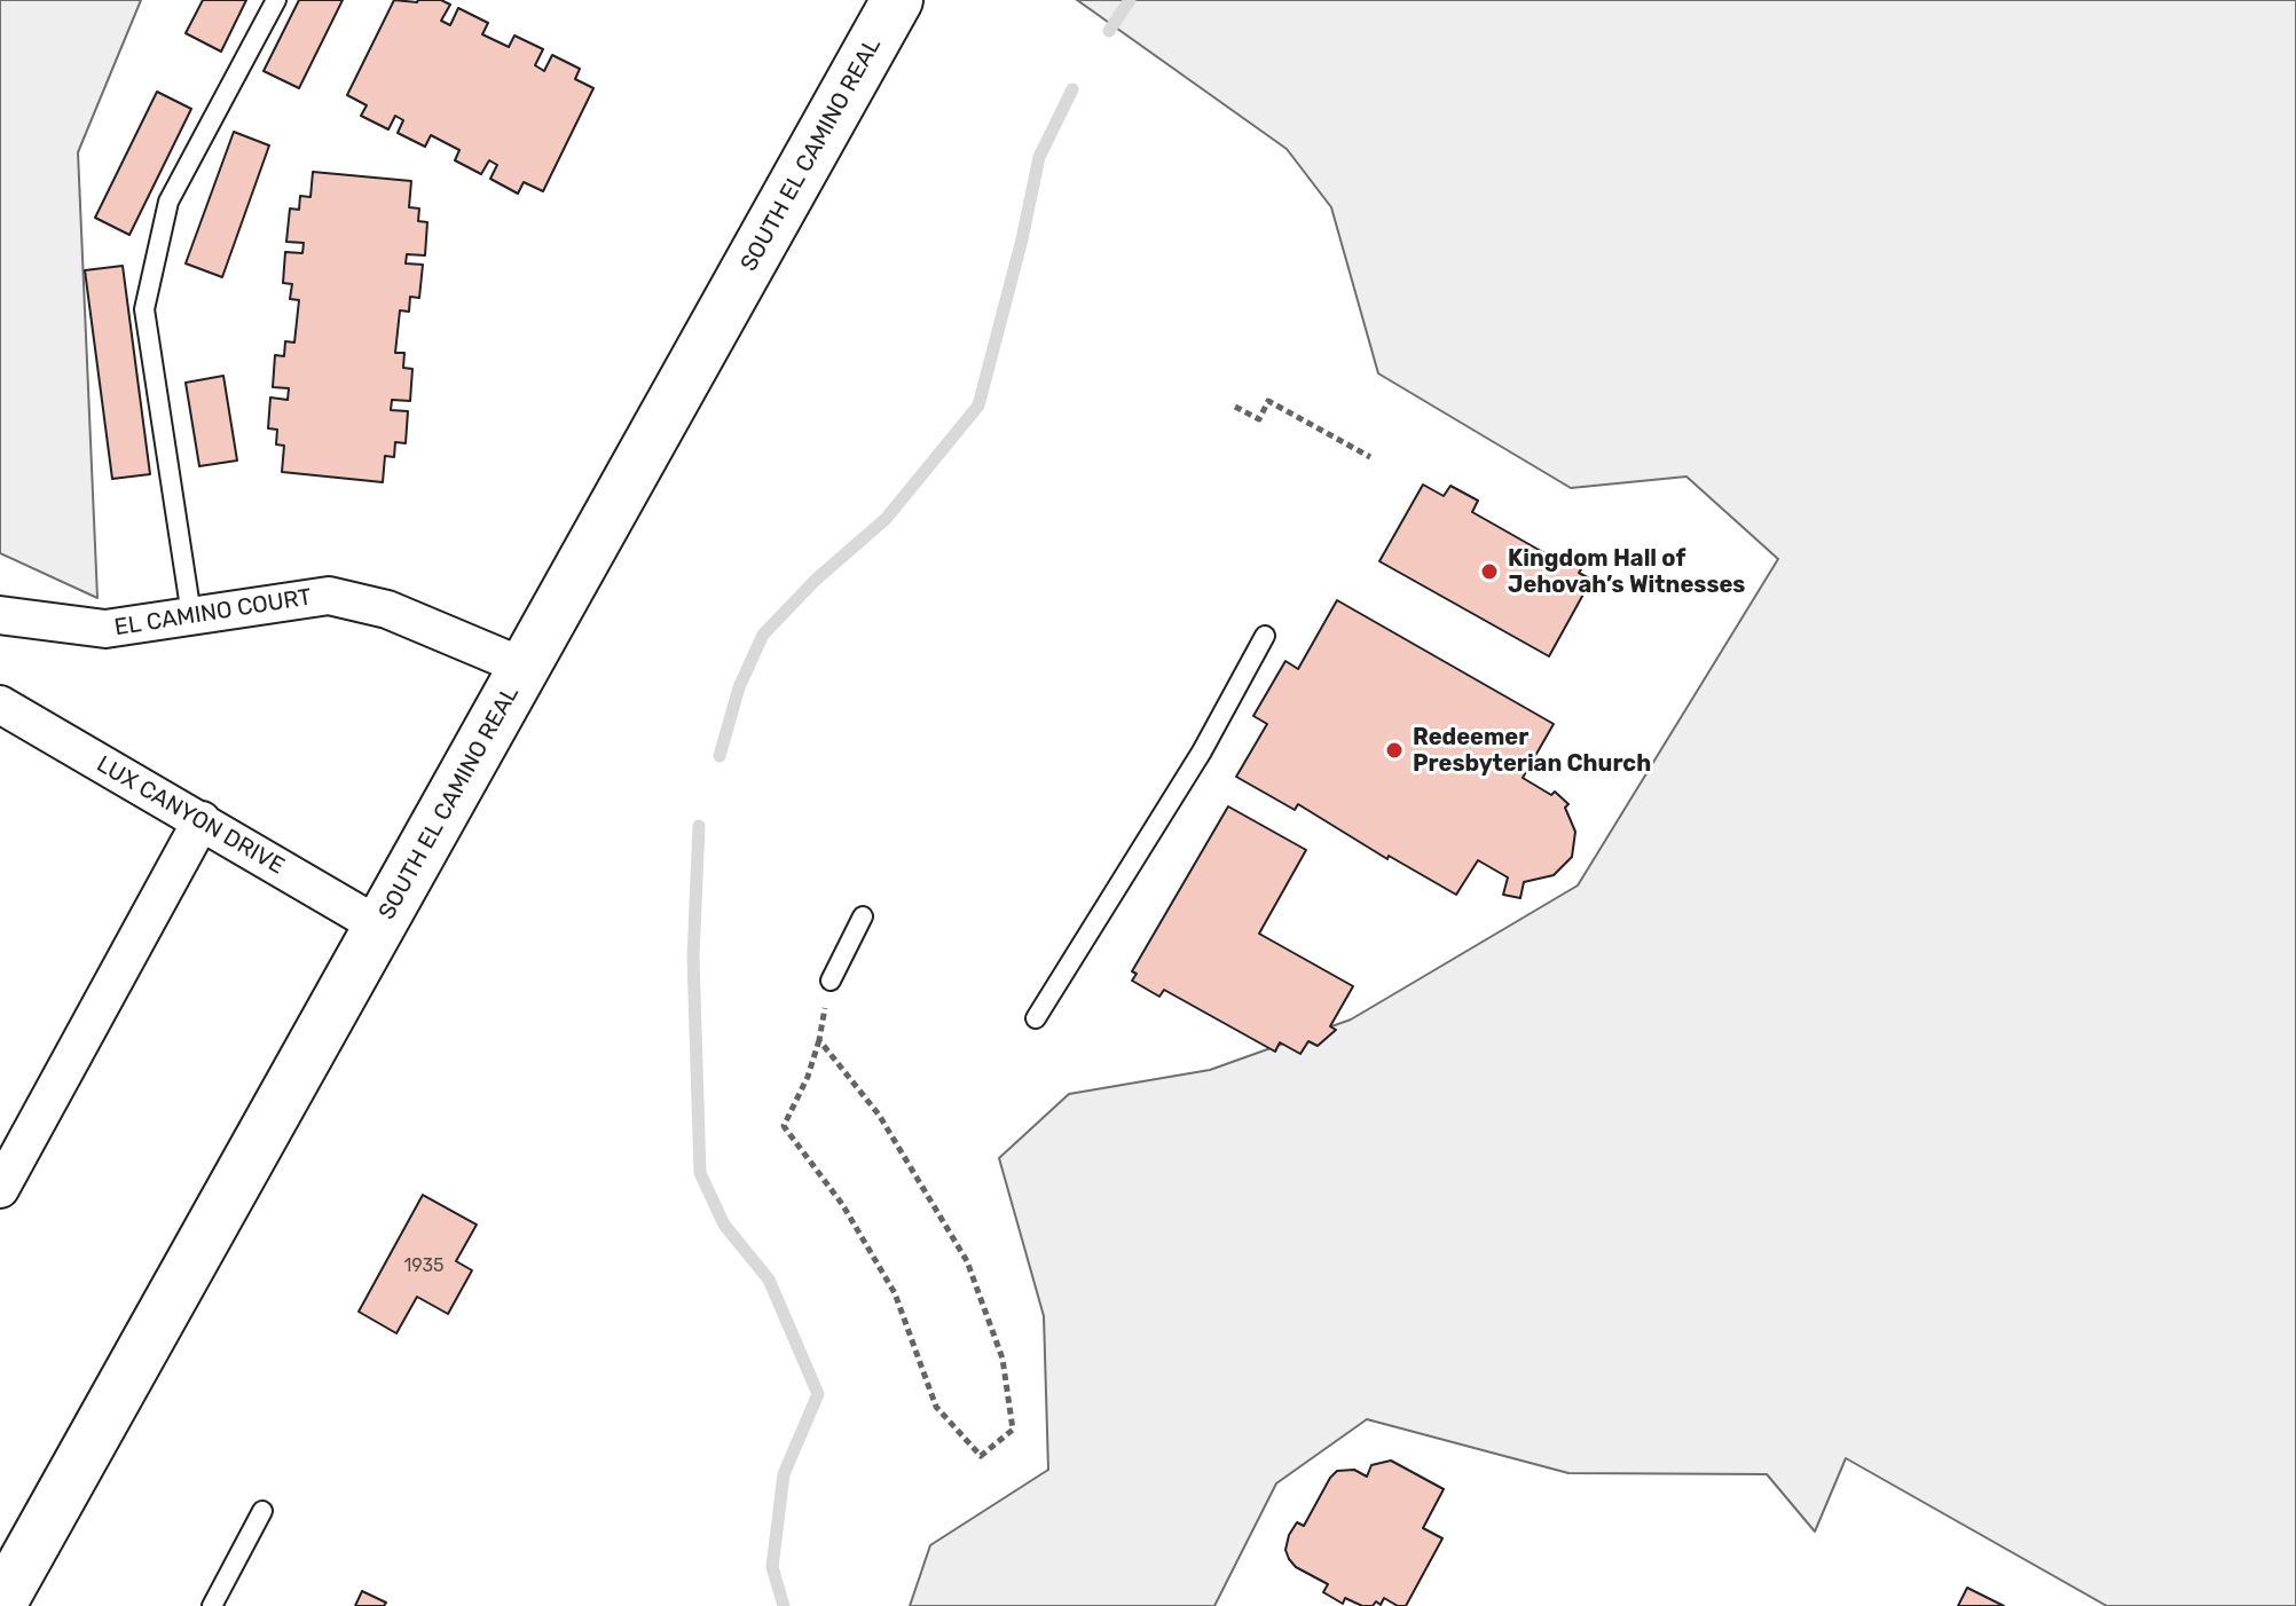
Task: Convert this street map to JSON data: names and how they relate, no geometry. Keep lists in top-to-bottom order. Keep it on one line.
{"streets":{"main road":["SOUTH EL CAMINO REAL"],"street":["EL CAMINO COURT","LUX CANYON DRIVE"]},"crossings":[["SOUTH EL CAMINO REAL","EL CAMINO COURT"],["SOUTH EL CAMINO REAL","LUX CANYON DRIVE"]],"places":["Kingdom Hall of Jehovah’s Witnesses","Redeemer Presbyterian Church"],"house_numbers":["1935"]}
